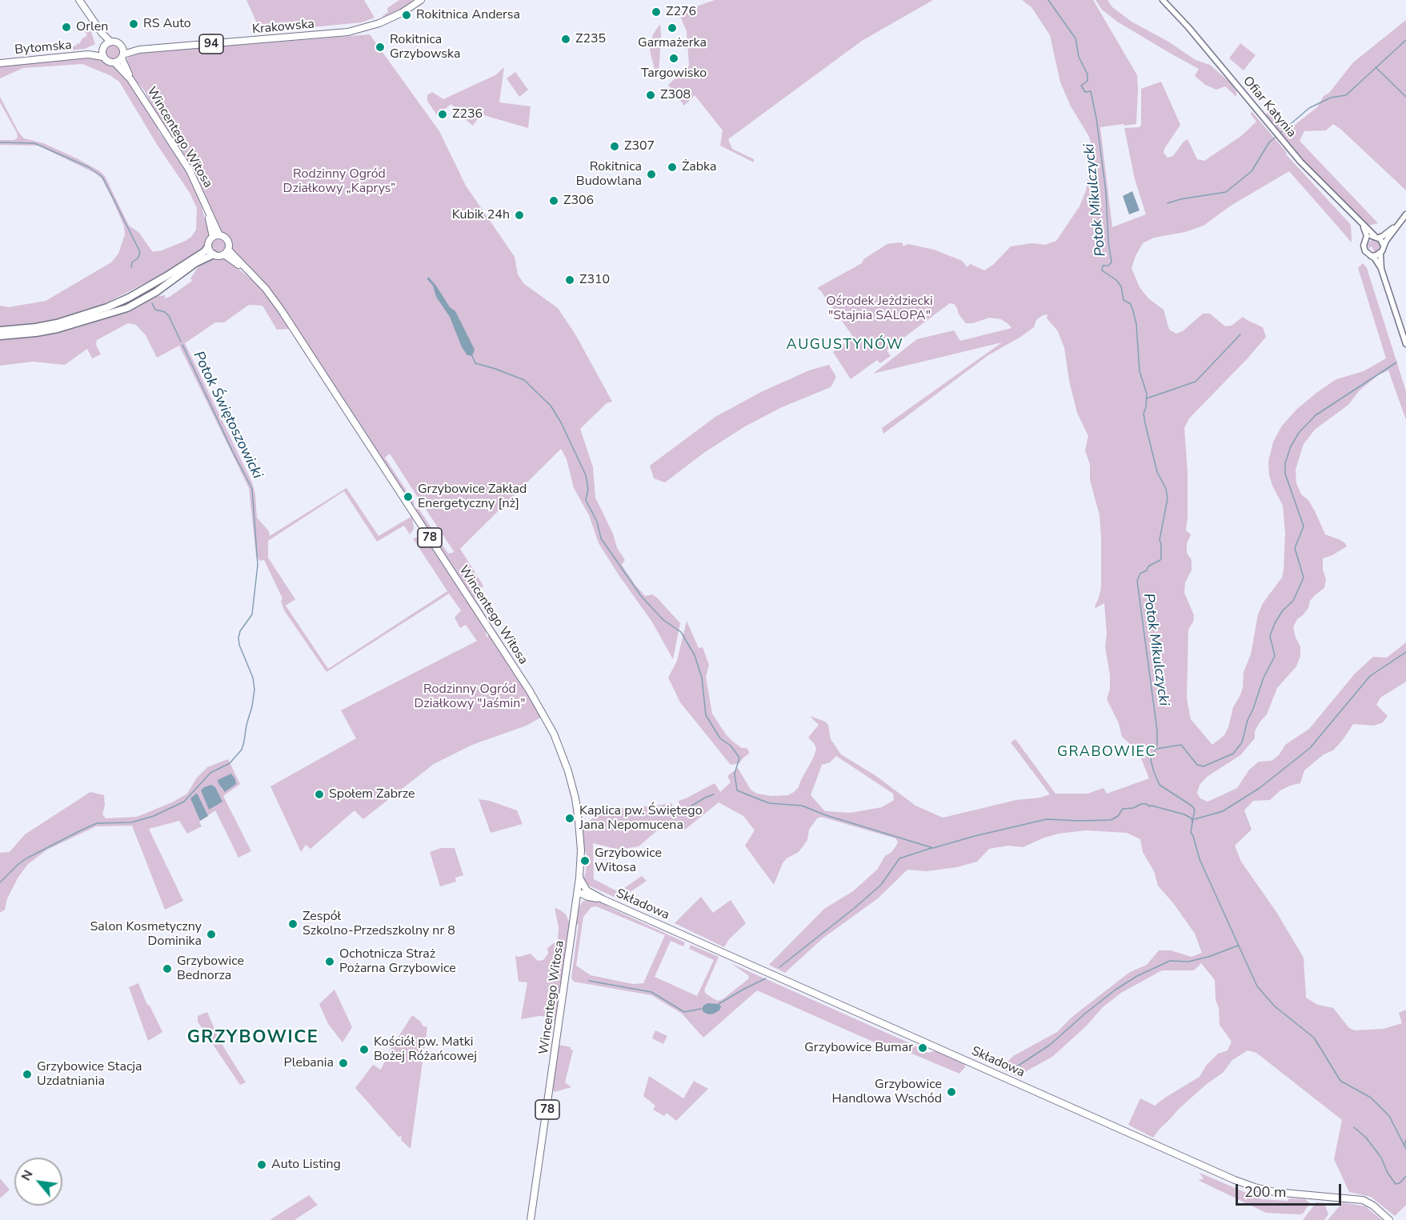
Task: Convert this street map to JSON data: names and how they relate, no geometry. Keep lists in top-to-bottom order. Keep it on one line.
{"streets":{"main road":["Krakowska","94","Bytomska","Wincentego Witosa","78","Składowa"],"street":["Ofiar Katynia"]},"crossings":[["Krakowska","Wincentego Witosa"],["Bytomska","Wincentego Witosa"],["Wincentego Witosa","78"],["Wincentego Witosa","Składowa"]],"districts":["AUGUSTYNÓW","GRABOWIEC","GRZYBOWICE"],"water":["Potok Mikulczycki","Potok Świętoszowicki"],"parks":["Rodzinny Ogród Działkowy „Kaprys”","Ośrodek Jeżdziecki \"Stajnia SALOPA\"","Rodzinny Ogród Działkowy \"Jaśmin\""],"places":["Z276","Rokitnica Andersa","RS Auto","Orlen","Garmażerka","Z235","Rokitnica Grzybowska","Targowisko","Z308","Z236","Z307","Żabka","Rokitnica Budowlana","Z306","Kubik 24h","Z310","Grzybowice Zakład Energetyczny [nż]","Społem Zabrze","Kaplica pw. Świętego Jana Nepomucena","Grzybowice Witosa","Zespół Szkolno-Przedszkolny nr 8","Salon Kosmetyczny Dominika","Ochotnicza Straż Pożarna Grzybowice","Grzybowice Bednorza","Grzybowice Bumar","Kościół pw. Matki Bożej Różańcowej","Plebania","Grzybowice Stacja Uzdatniania","Grzybowice Handlowa Wschód","Auto Listing"],"scale_bar":"200 m","north":"top left"}
